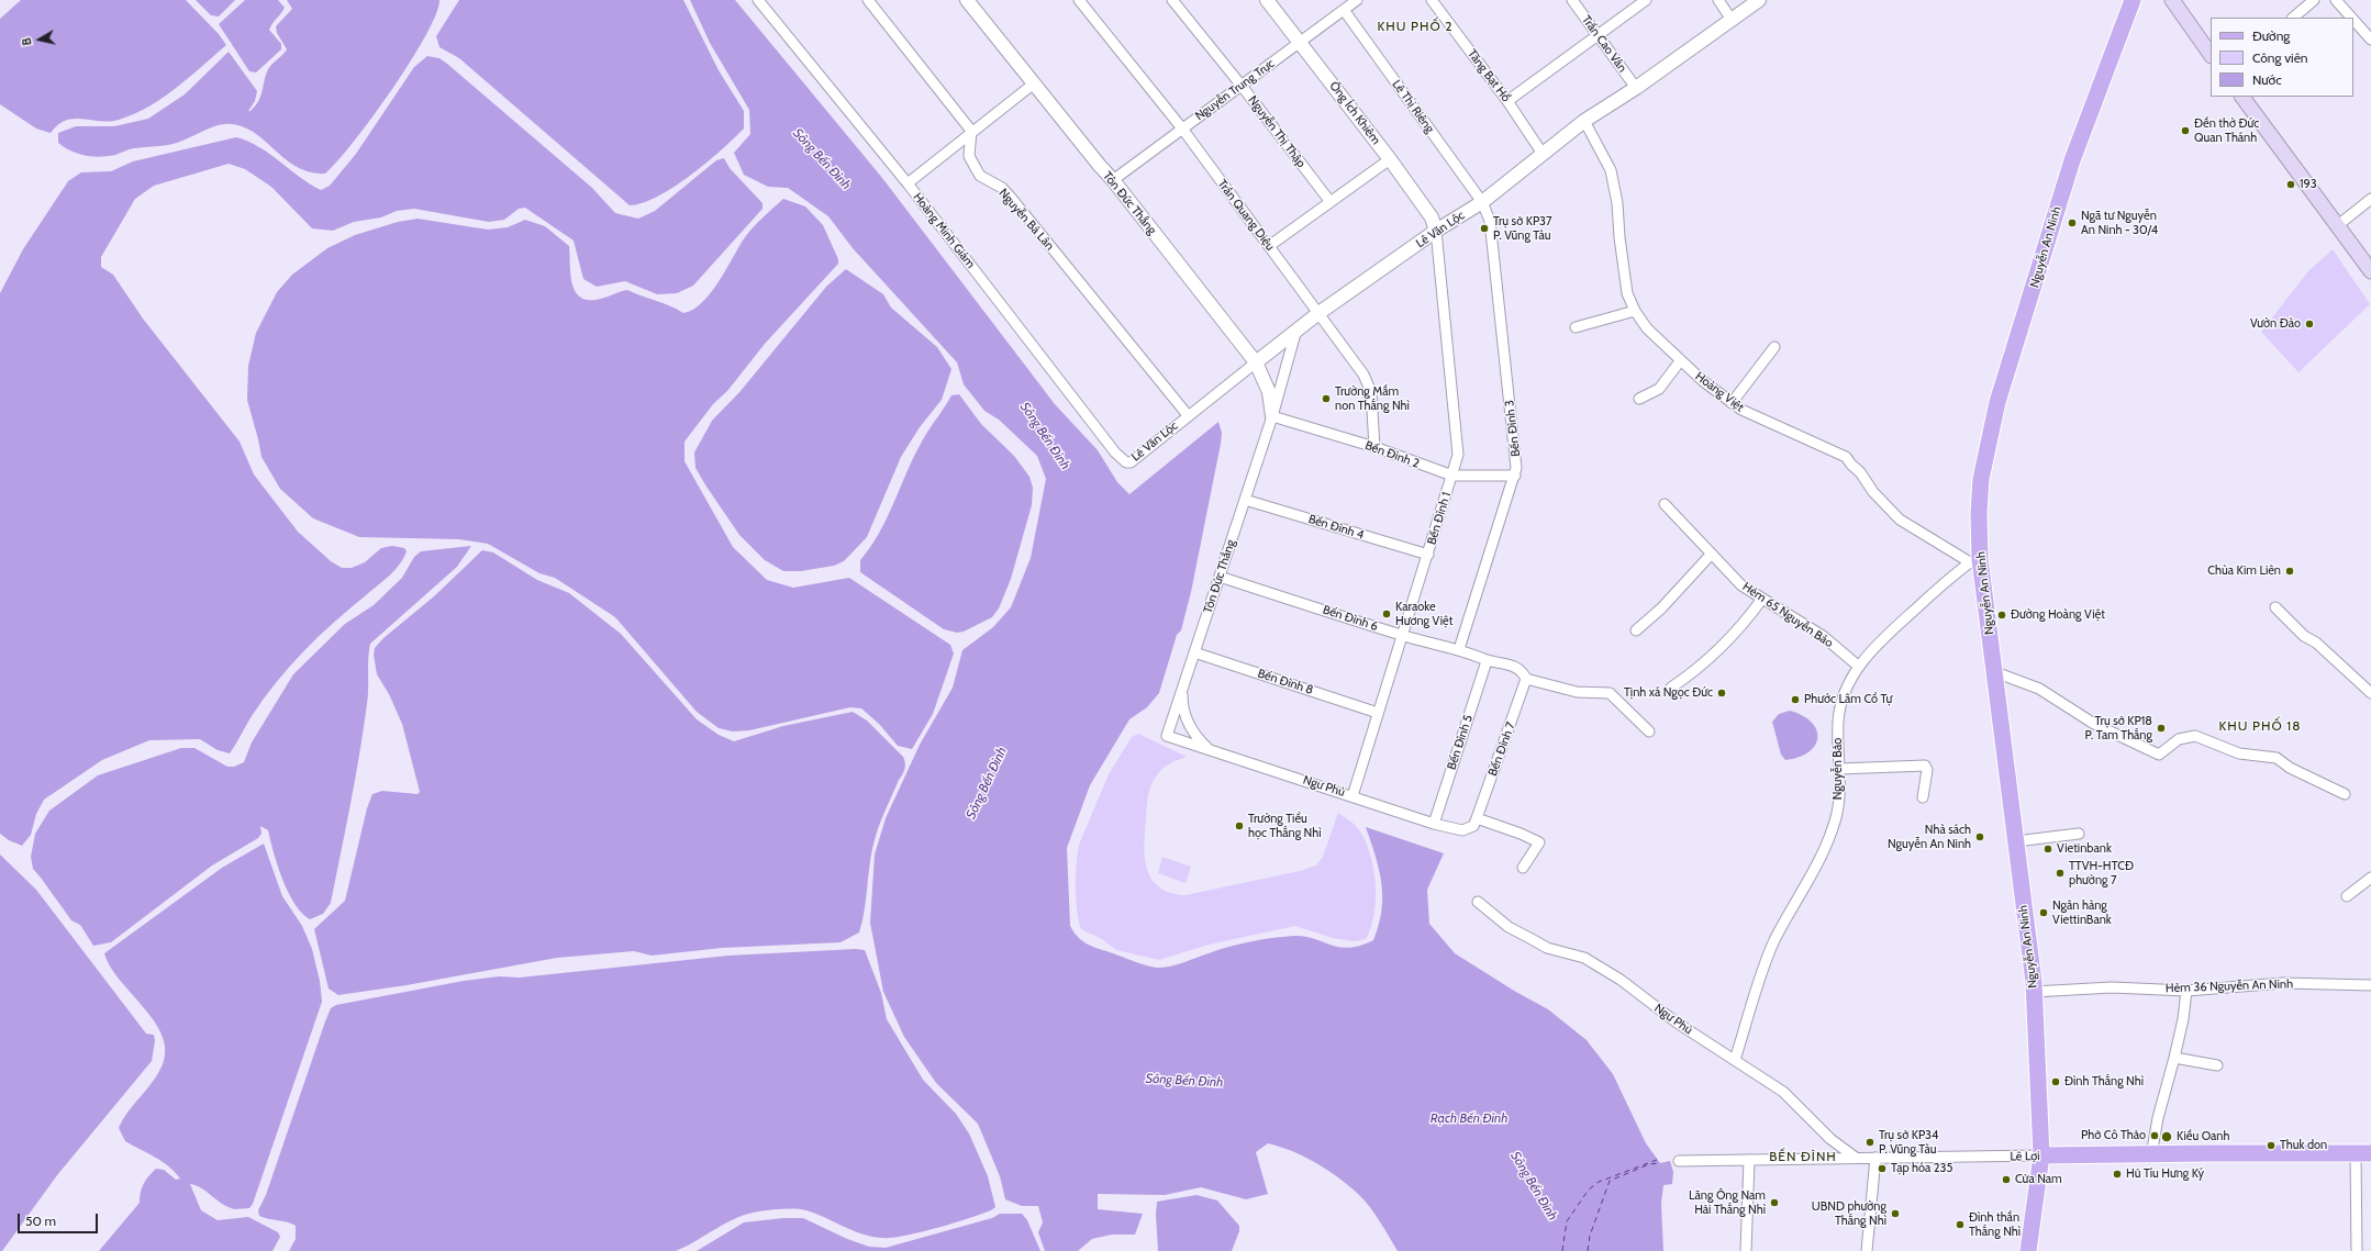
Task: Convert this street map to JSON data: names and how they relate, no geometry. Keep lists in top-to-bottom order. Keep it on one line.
{"streets":{"main road":["Nguyễn An Ninh","Lê Lợi"],"street":["Trần Cao Vân","Tăng Bạt Hổ","Nguyễn Trung Trực","Lê Thị Riêng","Ông Ích Khiêm","Nguyễn Thị Thập","Tôn Đức Thắng","Trần Quang Diệu","Nguyễn Bá Lân","Lê Văn Lộc","Hoàng Minh Giám","Hoàng Việt","Bến Đình 3","Bến Đình 2","Bến Đình 1","Bến Đình 4","Hẻm 65 Nguyễn Bảo","Bến Đình 6","Bến Đình 8","Bến Đình 5","Bến Đình 7","Nguyễn Bảo","Ngư Phủ","Hẻm 36 Nguyễn An Ninh"]},"crossings":[["Trần Cao Vân","Lê Văn Lộc"],["Tăng Bạt Hổ","Lê Văn Lộc"],["Nguyễn Trung Trực","Lê Thị Riêng"],["Nguyễn Trung Trực","Ông Ích Khiêm"],["Nguyễn Trung Trực","Nguyễn Thị Thập"],["Nguyễn Trung Trực","Tôn Đức Thắng"],["Nguyễn Trung Trực","Trần Quang Diệu"],["Lê Thị Riêng","Lê Văn Lộc"],["Lê Thị Riêng","Bến Đình 3"],["Ông Ích Khiêm","Lê Văn Lộc"],["Ông Ích Khiêm","Bến Đình 1"],["Tôn Đức Thắng","Lê Văn Lộc"],["Tôn Đức Thắng","Bến Đình 2"],["Tôn Đức Thắng","Bến Đình 4"],["Tôn Đức Thắng","Bến Đình 6"],["Tôn Đức Thắng","Bến Đình 8"],["Tôn Đức Thắng","Ngư Phủ"],["Trần Quang Diệu","Lê Văn Lộc"],["Trần Quang Diệu","Bến Đình 2"],["Nguyễn Bá Lân","Lê Văn Lộc"],["Lê Văn Lộc","Hoàng Minh Giám"],["Lê Văn Lộc","Hoàng Việt"],["Lê Văn Lộc","Bến Đình 3"],["Lê Văn Lộc","Bến Đình 1"],["Nguyễn An Ninh","Hoàng Việt"],["Nguyễn An Ninh","Nguyễn Bảo"],["Nguyễn An Ninh","Hẻm 36 Nguyễn An Ninh"],["Nguyễn An Ninh","Lê Lợi"],["Hoàng Việt","Nguyễn Bảo"],["Bến Đình 3","Bến Đình 2"],["Bến Đình 3","Bến Đình 6"],["Bến Đình 2","Bến Đình 1"],["Bến Đình 1","Bến Đình 4"],["Bến Đình 1","Bến Đình 6"],["Bến Đình 1","Bến Đình 8"],["Bến Đình 1","Ngư Phủ"],["Hẻm 65 Nguyễn Bảo","Nguyễn Bảo"],["Bến Đình 6","Bến Đình 5"],["Bến Đình 6","Bến Đình 7"],["Bến Đình 5","Ngư Phủ"],["Bến Đình 7","Ngư Phủ"],["Nguyễn Bảo","Ngư Phủ"],["Ngư Phủ","Lê Lợi"]],"districts":["KHU PHỐ 2","KHU PHỐ 18","BẾN ĐÌNH"],"water":["Sông Bến Đình","Rạch Bến Đình"],"places":["Đền thờ Đức Quan Thánh","193","Ngã tư Nguyễn An Ninh - 30/4","Trụ sở KP37 P. Vũng Tàu","Vườn Đào","Trường Mầm non Thắng Nhì","Chùa Kim Liên","Karaoke Hương Việt","Đường Hoàng Việt","Tịnh xá Ngọc Đức","Phước Lâm Cổ Tự","Trụ sở KP18 P. Tam Thắng","Trường Tiểu học Thắng Nhì","Nhà sách Nguyễn An Ninh","Vietinbank","TTVH-HTCĐ phường 7","Ngân hàng ViettinBank","Đình Thắng Nhì","Phở Cô Thảo","Kiều Oanh","Trụ sở KP34 P. Vũng Tàu","Thuk don","Tạp hóa 235","Hủ Tíu Hưng Ký","Cửa Nam","Lăng Ông Nam Hải Thắng Nhì","UBND phường Thắng Nhì","Đình thần Thắng Nhì"],"legend":["Đường","Công viên","Nước"],"scale_bar":"50 m","north":"left"}
